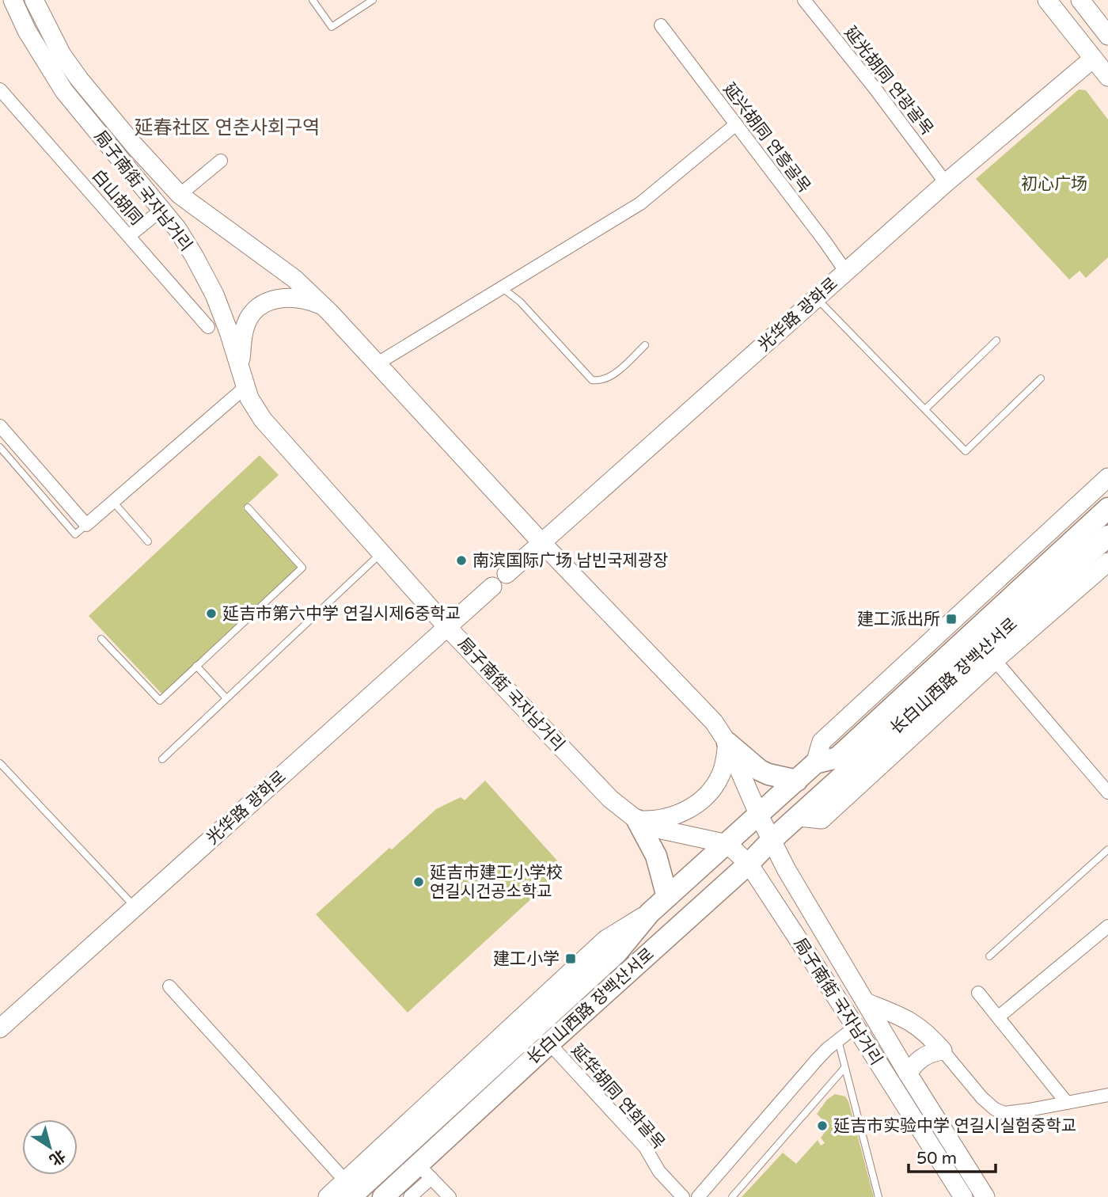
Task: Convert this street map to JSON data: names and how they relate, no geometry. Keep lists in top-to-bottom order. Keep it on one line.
{"streets":{"main road":["局子南街 국자남거리","光华路 광화로","长白山西路 장백산서로"],"street":["延光胡同 연광골목","延兴胡同 연흥골목","白山胡同","延华胡同 연화골목"]},"crossings":[["延光胡同 연광골목","光华路 광화로"],["延兴胡同 연흥골목","光华路 광화로"],["局子南街 국자남거리","光华路 광화로"],["局子南街 국자남거리","长白山西路 장백산서로"],["长白山西路 장백산서로","延华胡同 연화골목"]],"districts":["延春社区 연춘사회구역"],"parks":["初心广场"],"places":{"other":["南滨国际广场 남빈국제광장","延吉市第六中学 연길시제6중학교","延吉市建工小学校 연길시건공소학교","延吉市实验中学 연길시실험중학교"],"transit":["建工派出所","建工小学"]},"scale_bar":"50 m","north":"bottom right"}
